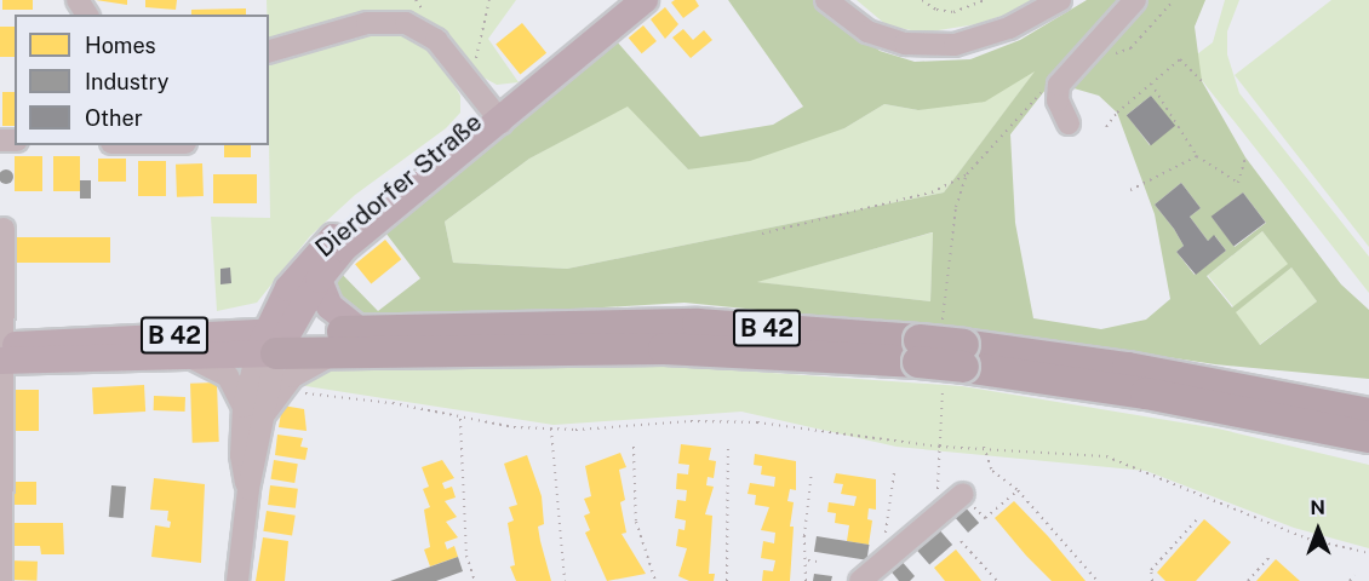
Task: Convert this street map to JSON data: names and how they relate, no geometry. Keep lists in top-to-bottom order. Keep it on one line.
{"streets":{"highway":["B 42"],"main road":["Dierdorfer Straße"]},"crossings":[["Dierdorfer Straße","B 42"]],"legend":["Homes","Industry","Other"],"north":"top"}
